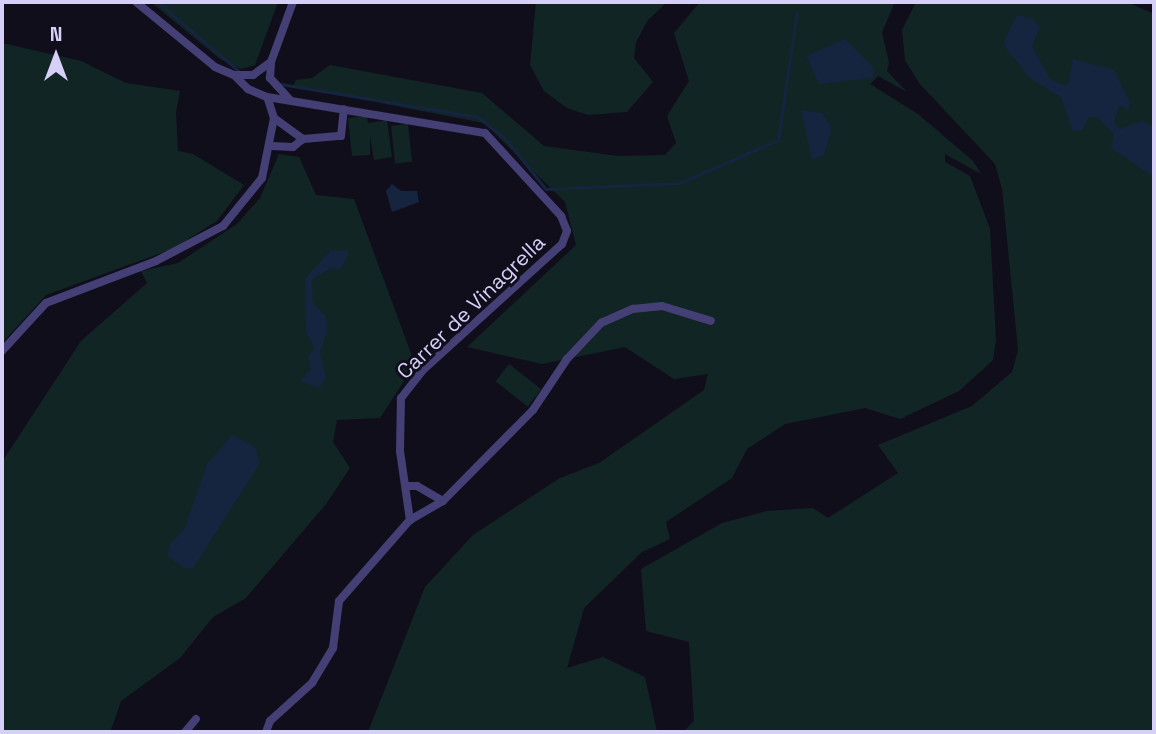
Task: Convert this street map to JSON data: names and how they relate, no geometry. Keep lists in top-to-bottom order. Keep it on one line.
{"streets":{"street":["Carrer de Vinagrella"]},"north":"top"}
